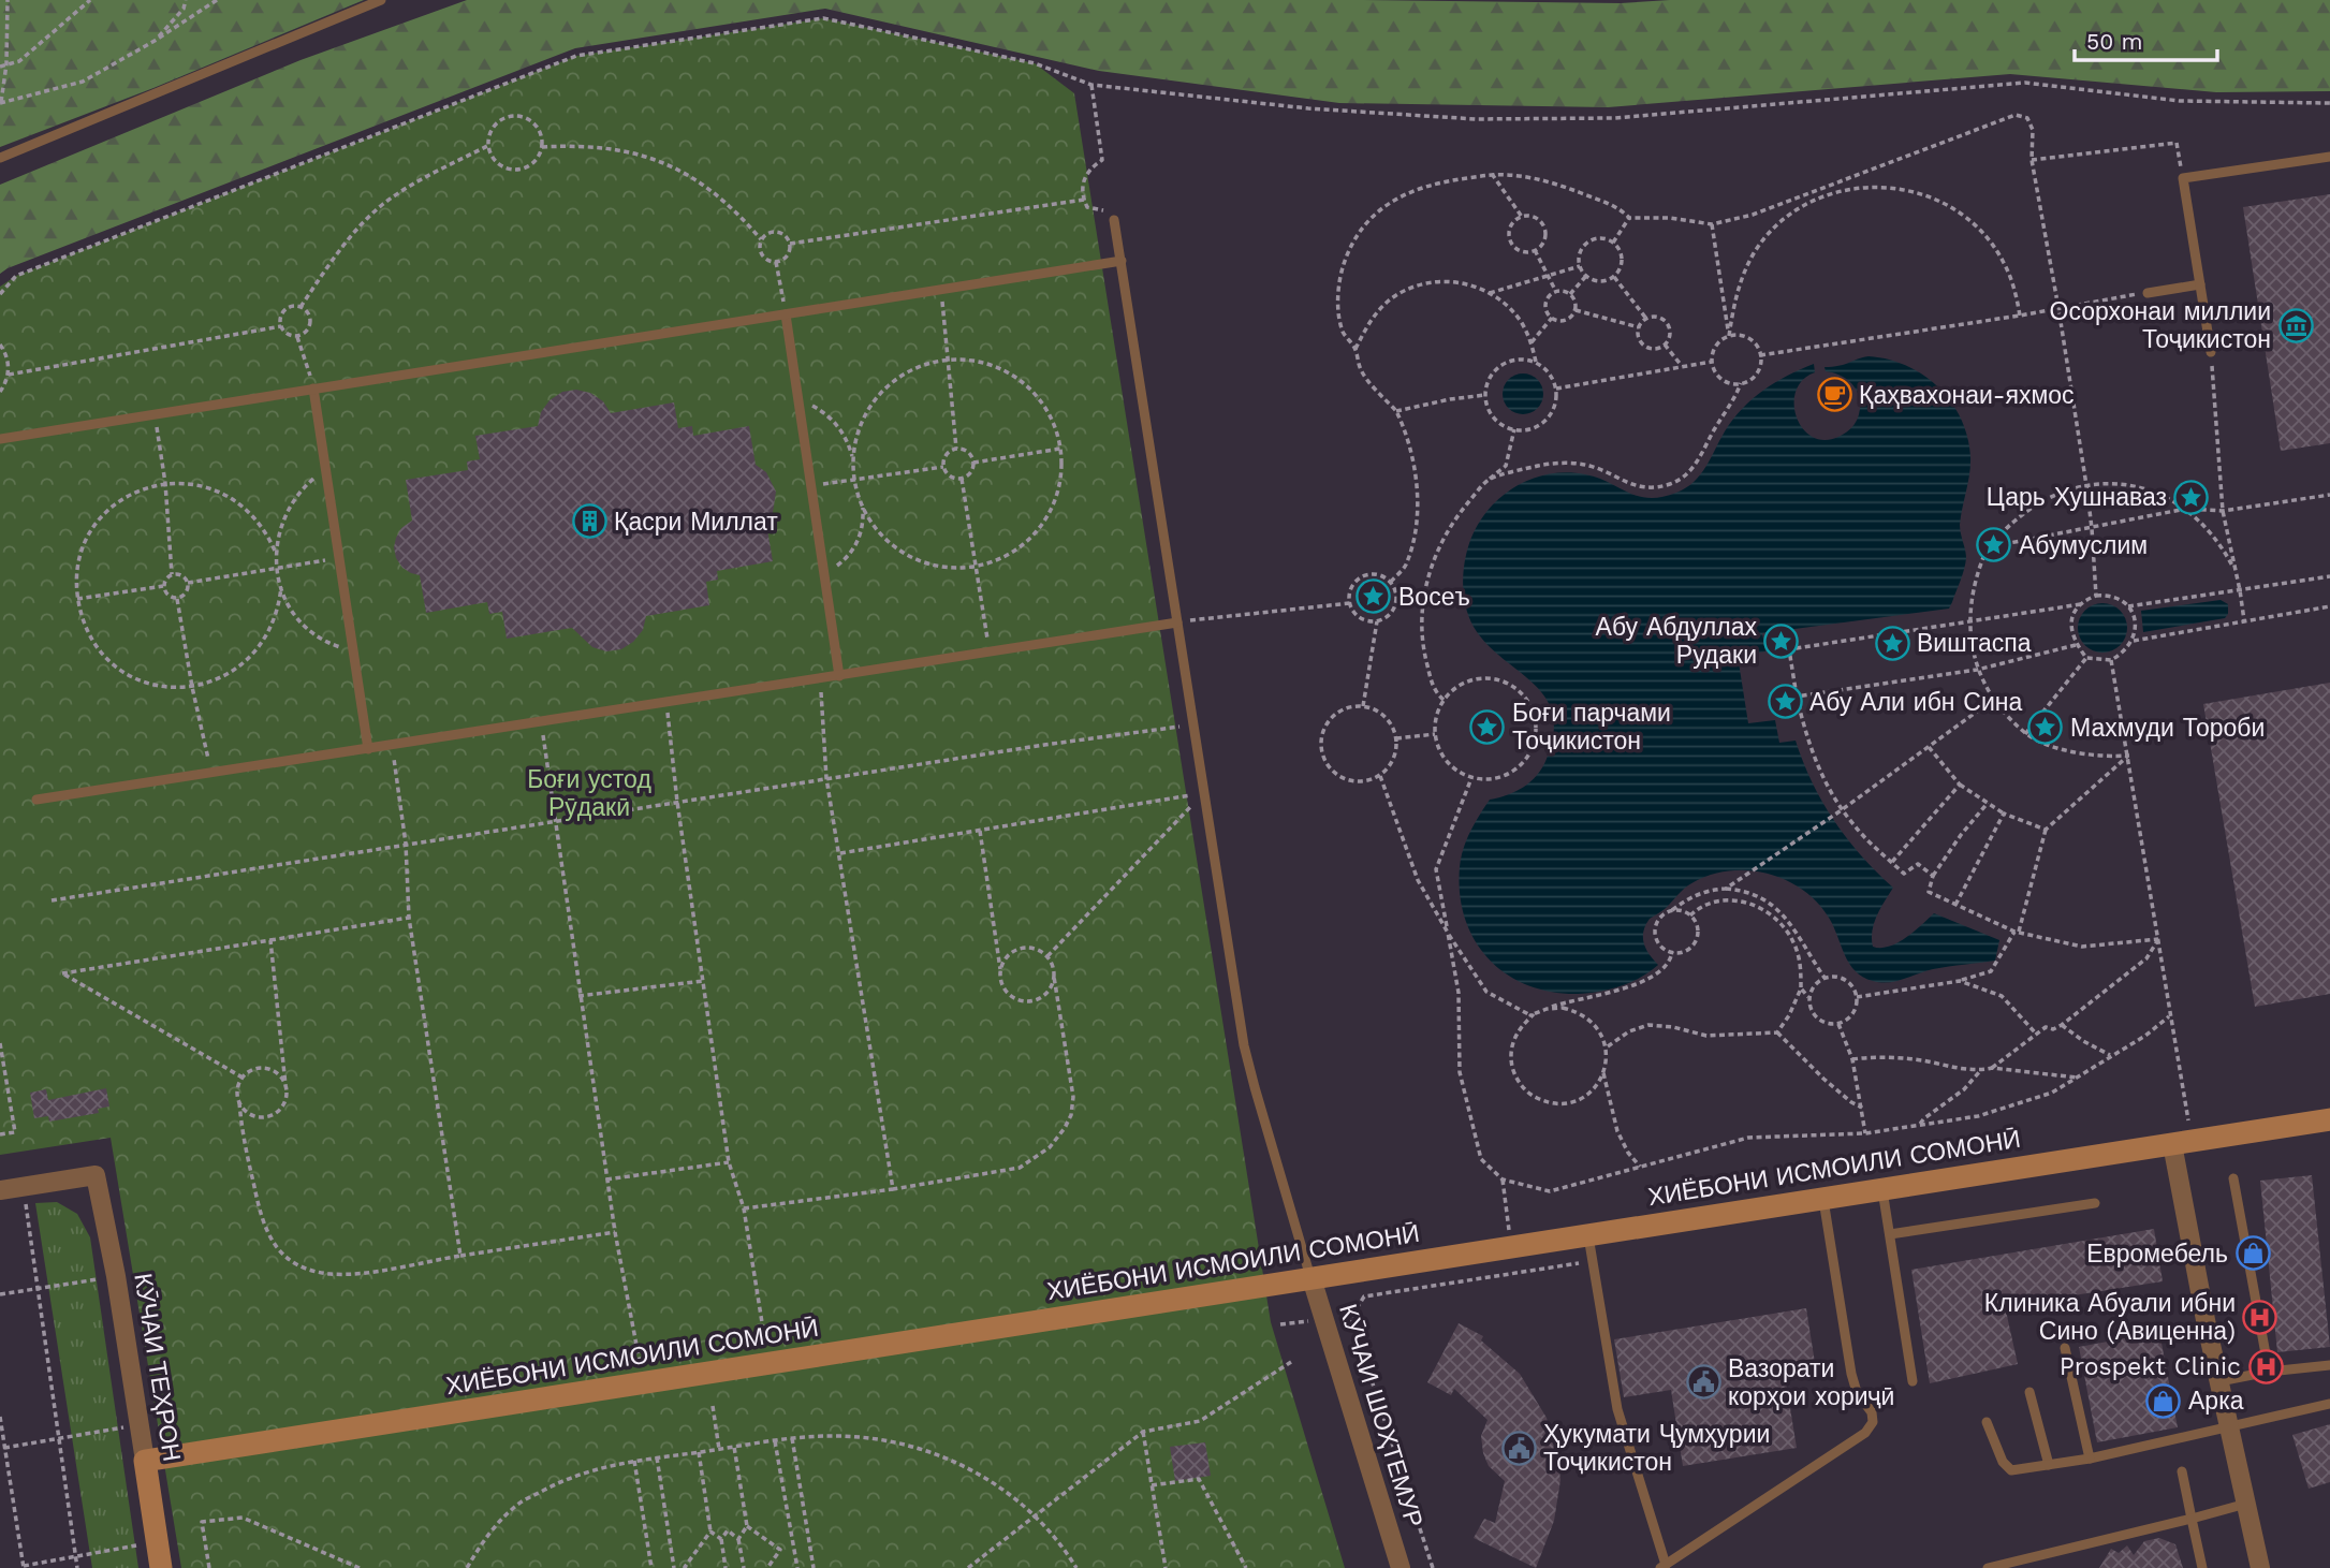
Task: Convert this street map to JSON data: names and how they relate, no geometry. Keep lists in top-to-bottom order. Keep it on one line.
{"streets":{"street":["ХИЁБОНИ ИСМОИЛИ СОМОНӢ","КӮЧАИ ТЕҲРОН","КӮЧАИ ШОҲТЕМУР"]},"crossings":[["ХИЁБОНИ ИСМОИЛИ СОМОНӢ","КӮЧАИ ТЕҲРОН"],["ХИЁБОНИ ИСМОИЛИ СОМОНӢ","КӮЧАИ ШОҲТЕМУР"]],"parks":["Боғи устод Рӯдакӣ"],"places":{"museum":["Осорхонаи миллии Тоҷикистон"],"cafe":["Қаҳвахонаи-яхмос"],"place":["Царь Хушнаваз","Абумуслим","Восеъ","Абу Абдуллах Рудаки","Виштаспа","Абу Али ибн Сина","Боғи парчами Тоҷикистон","Махмуди Тороби"],"building":["Қасри Миллат"],"shop":["Евромебель","Арка"],"hospital":["Клиника Абуали ибни Сино (Авиценна)","Prospekt Clinic"],"public building":["Вазорати корҳои хориҷӣ","Ҳукумати Ҷумҳурии Тоҷикистон"]},"scale_bar":"50 m"}
